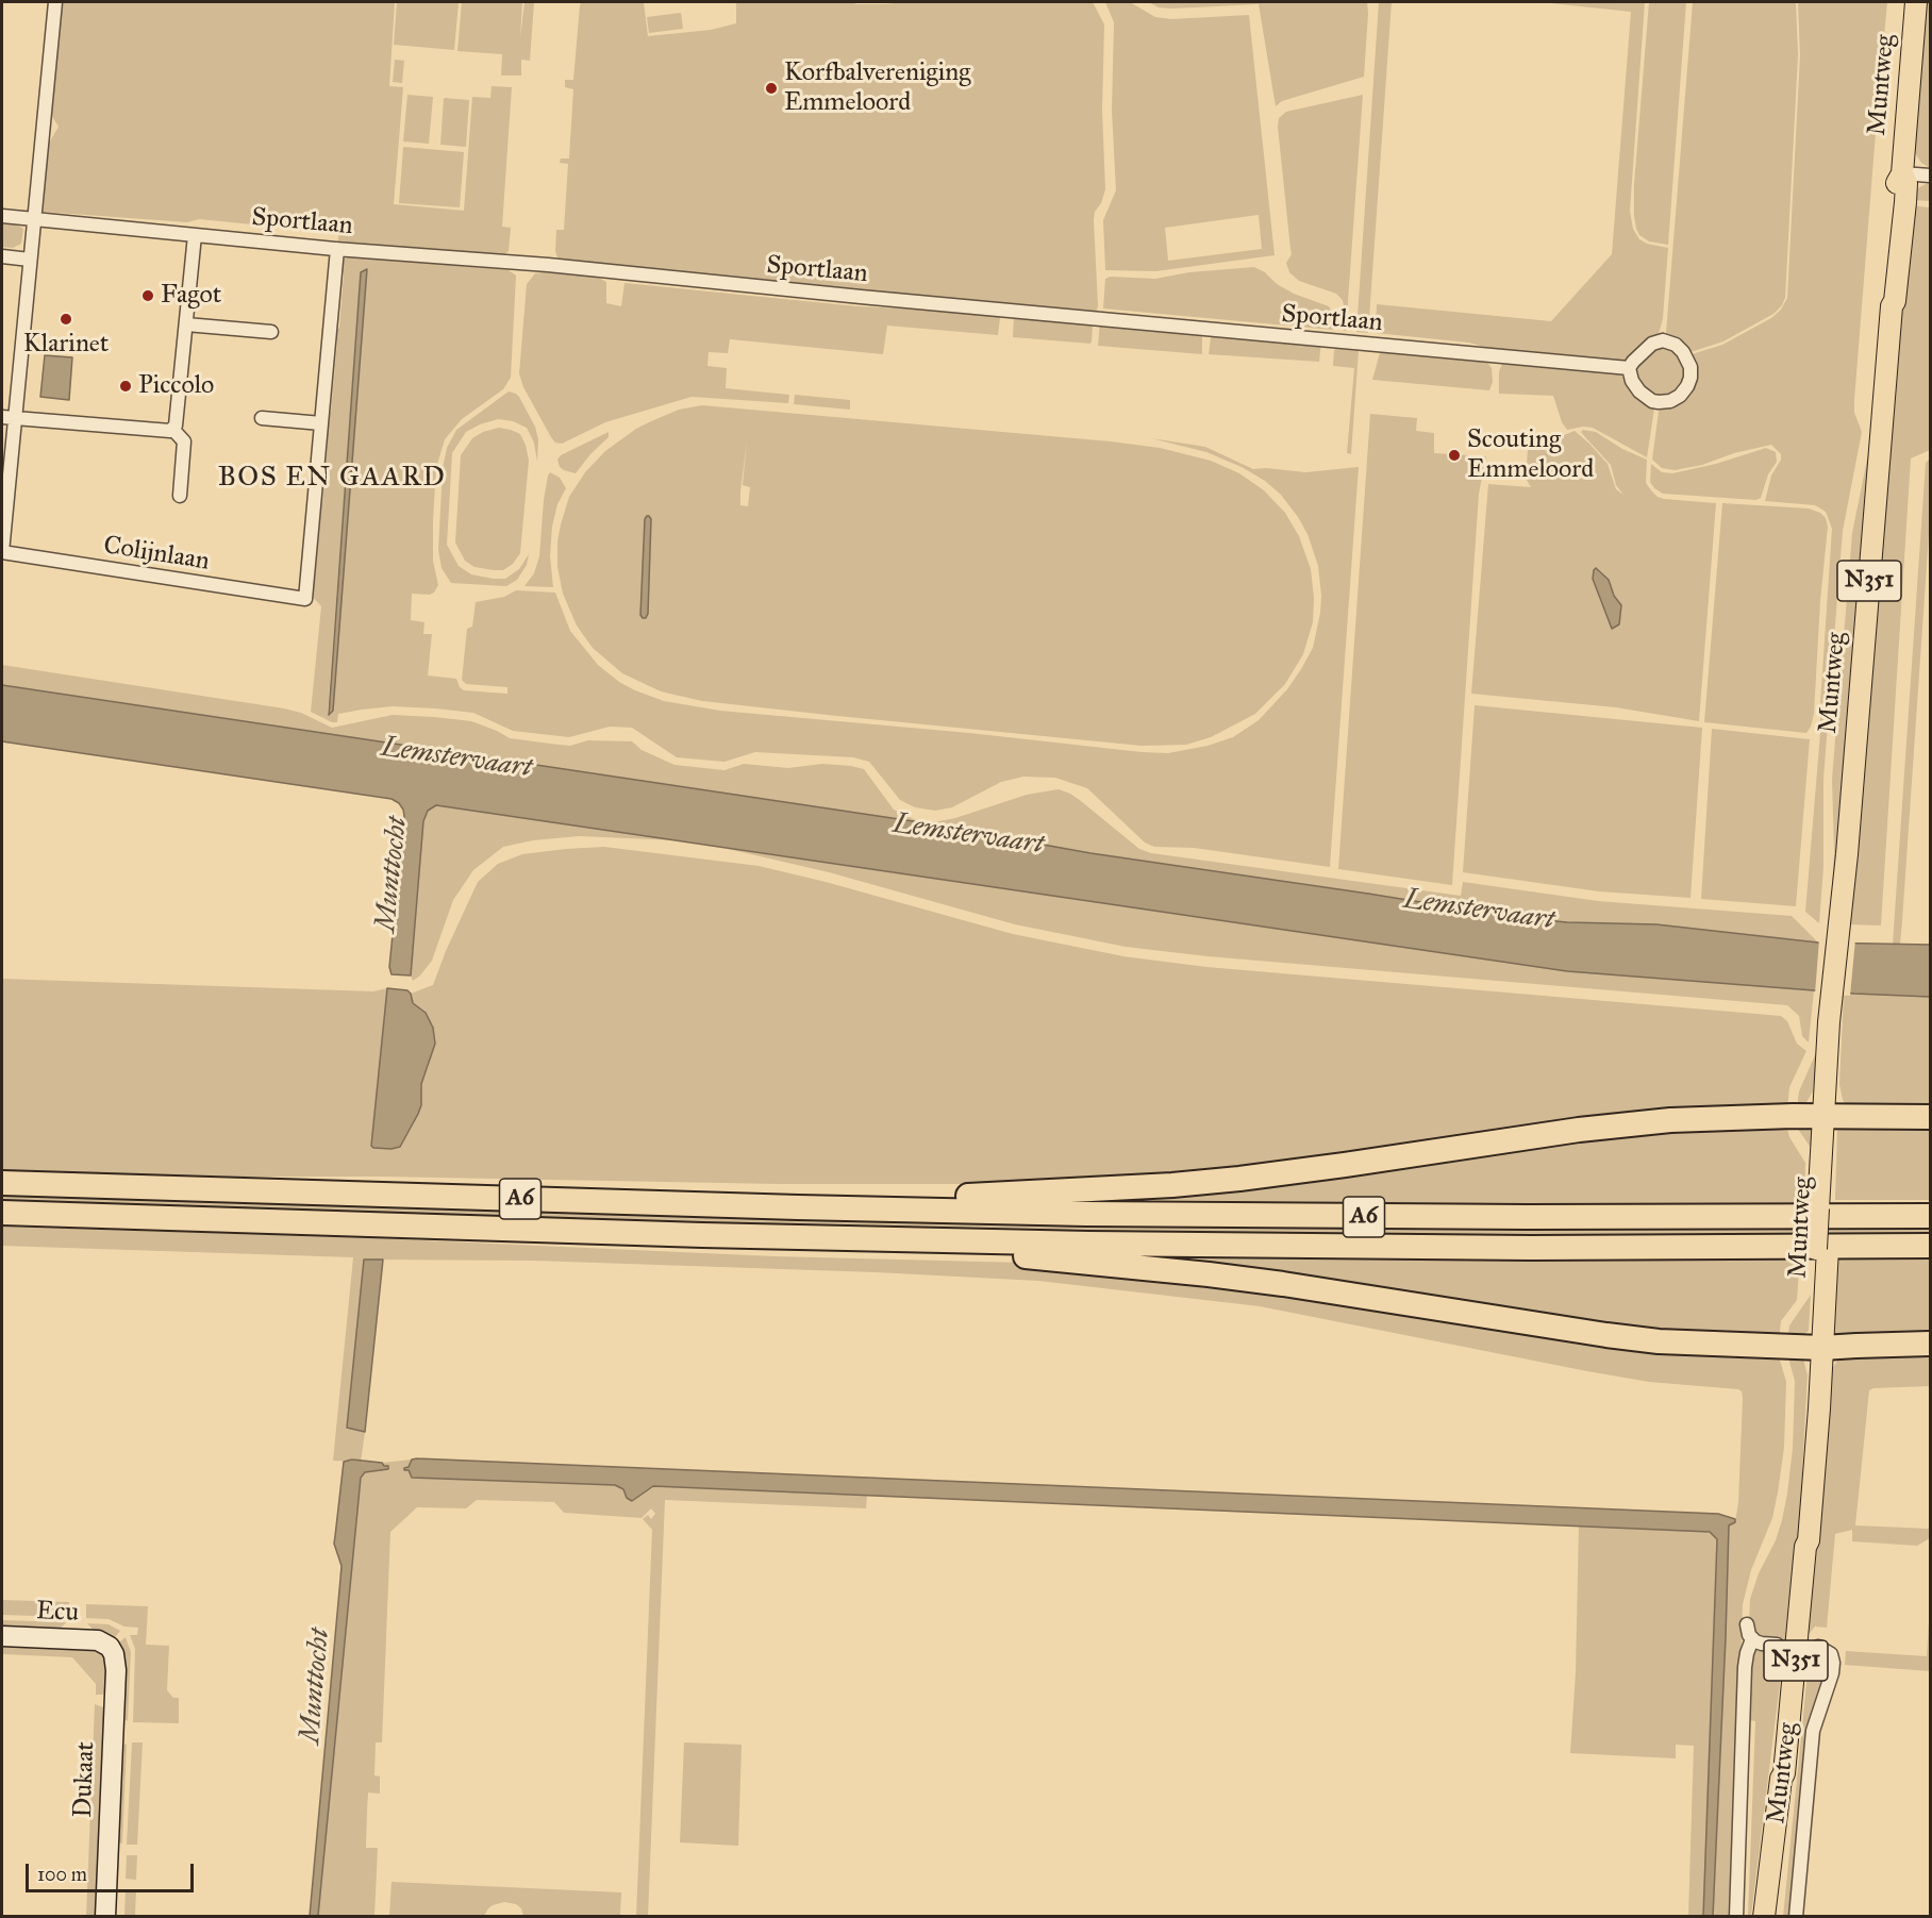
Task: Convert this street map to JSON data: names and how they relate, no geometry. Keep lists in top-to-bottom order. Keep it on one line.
{"streets":{"highway":["A6"],"main road":["Muntweg","N351"],"street":["Sportlaan","Colijnlaan","Ecu","Dukaat"]},"crossings":[["Muntweg","A6"],["Ecu","Dukaat"]],"districts":["BOS EN GAARD"],"water":["Lemstervaart","Munttocht"],"places":["Korfbalvereniging Emmeloord","Fagot","Klarinet","Piccolo","Scouting Emmeloord"],"scale_bar":"100 m"}
